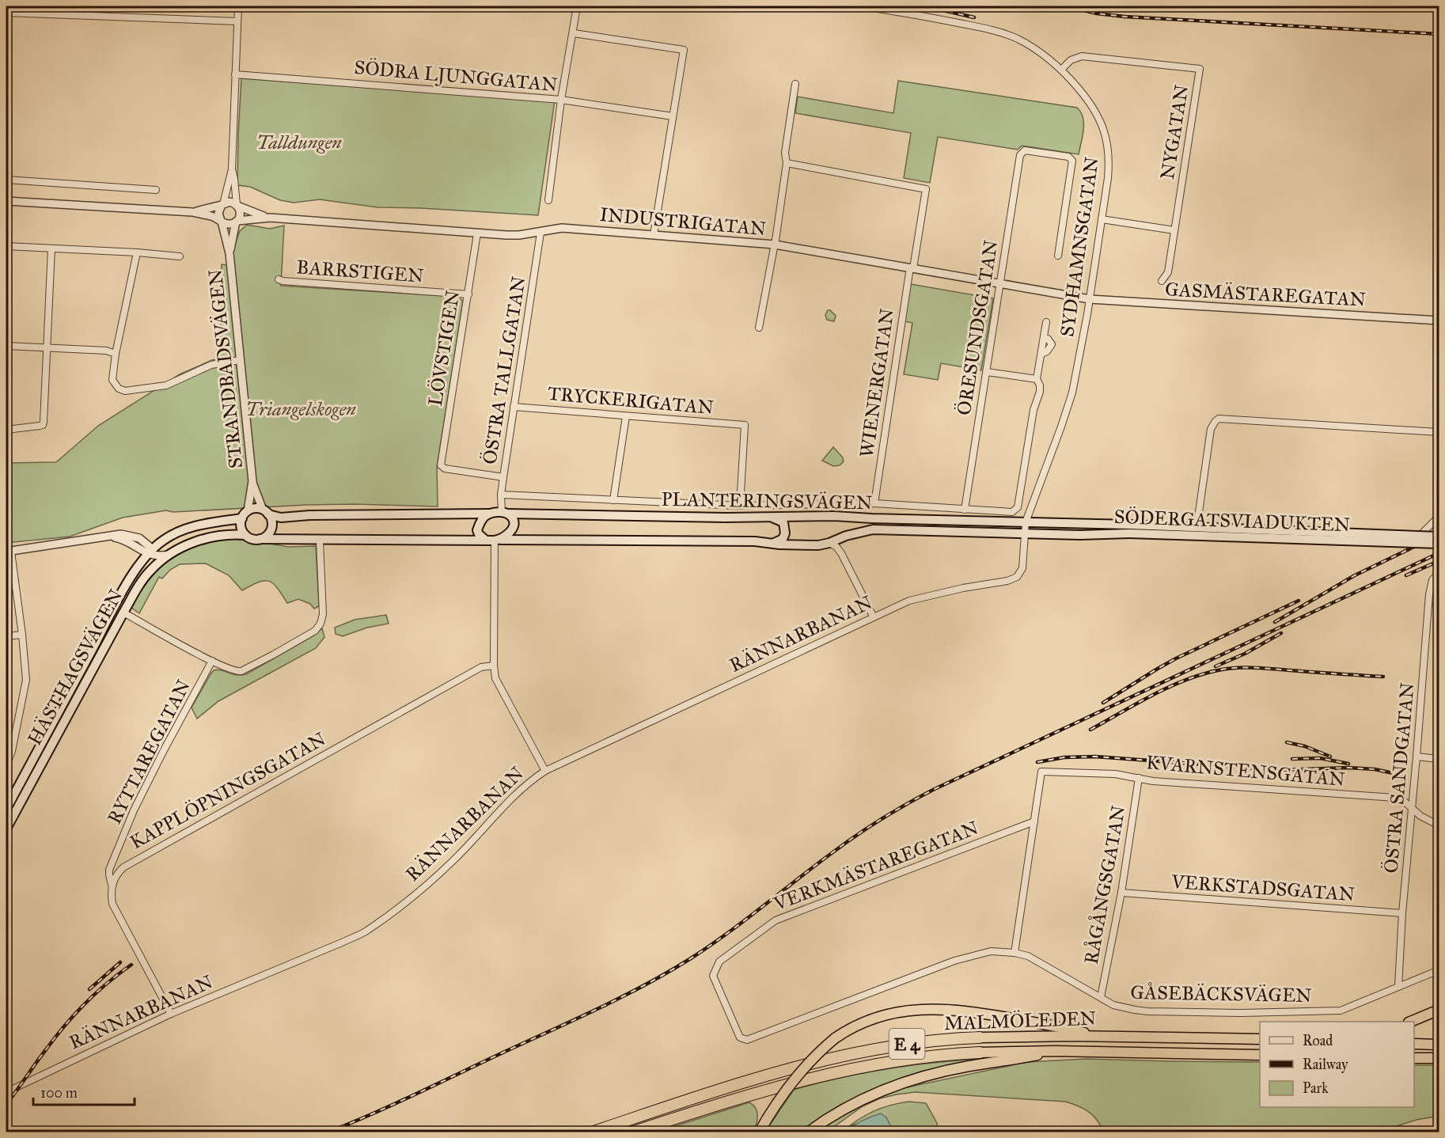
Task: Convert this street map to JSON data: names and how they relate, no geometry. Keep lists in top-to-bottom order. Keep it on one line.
{"streets":{"highway":["MALMÖLEDEN","E 4"],"main road":["PLANTERINGSVÄGEN","SÖDERGATSVIADUKTEN","HÄSTHAGSVÄGEN"],"street":["SÖDRA LJUNGGATAN","NYGATAN","INDUSTRIGATAN","SYDHAMNSGATAN","BARRSTIGEN","GASMÄSTAREGATAN","ÖRESUNDSGATAN","LÖVSTIGEN","STRANDBADSVÄGEN","ÖSTRA TALLGATAN","WIENERGATAN","TRYCKERIGATAN","RÄNNARBANAN","RYTTAREGATAN","KVARNSTENSGATAN","ÖSTRA SANDGATAN","KAPPLÖPNINGSGATAN","VERKMÄSTAREGATAN","RÅGÅNGSGATAN","VERKSTADSGATAN","GÅSEBÄCKSVÄGEN"]},"crossings":[["SÖDRA LJUNGGATAN","STRANDBADSVÄGEN"],["NYGATAN","SYDHAMNSGATAN"],["INDUSTRIGATAN","SYDHAMNSGATAN"],["INDUSTRIGATAN","GASMÄSTAREGATAN"],["INDUSTRIGATAN","ÖRESUNDSGATAN"],["INDUSTRIGATAN","LÖVSTIGEN"],["INDUSTRIGATAN","STRANDBADSVÄGEN"],["INDUSTRIGATAN","ÖSTRA TALLGATAN"],["INDUSTRIGATAN","WIENERGATAN"],["SYDHAMNSGATAN","GASMÄSTAREGATAN"],["SYDHAMNSGATAN","PLANTERINGSVÄGEN"],["SYDHAMNSGATAN","SÖDERGATSVIADUKTEN"],["SYDHAMNSGATAN","RÄNNARBANAN"],["BARRSTIGEN","LÖVSTIGEN"],["ÖRESUNDSGATAN","PLANTERINGSVÄGEN"],["LÖVSTIGEN","ÖSTRA TALLGATAN"],["ÖSTRA TALLGATAN","TRYCKERIGATAN"],["ÖSTRA TALLGATAN","PLANTERINGSVÄGEN"],["WIENERGATAN","PLANTERINGSVÄGEN"],["TRYCKERIGATAN","PLANTERINGSVÄGEN"],["PLANTERINGSVÄGEN","SÖDERGATSVIADUKTEN"],["PLANTERINGSVÄGEN","RÄNNARBANAN"],["SÖDERGATSVIADUKTEN","RÄNNARBANAN"],["RYTTAREGATAN","KAPPLÖPNINGSGATAN"],["KVARNSTENSGATAN","ÖSTRA SANDGATAN"],["KVARNSTENSGATAN","VERKMÄSTAREGATAN"],["KVARNSTENSGATAN","RÅGÅNGSGATAN"],["ÖSTRA SANDGATAN","VERKSTADSGATAN"],["ÖSTRA SANDGATAN","GÅSEBÄCKSVÄGEN"],["VERKMÄSTAREGATAN","GÅSEBÄCKSVÄGEN"],["RÅGÅNGSGATAN","VERKSTADSGATAN"],["RÅGÅNGSGATAN","GÅSEBÄCKSVÄGEN"]],"parks":["Talldungen","Triangelskogen"],"legend":["Road","Railway","Park"],"scale_bar":"100 m"}
